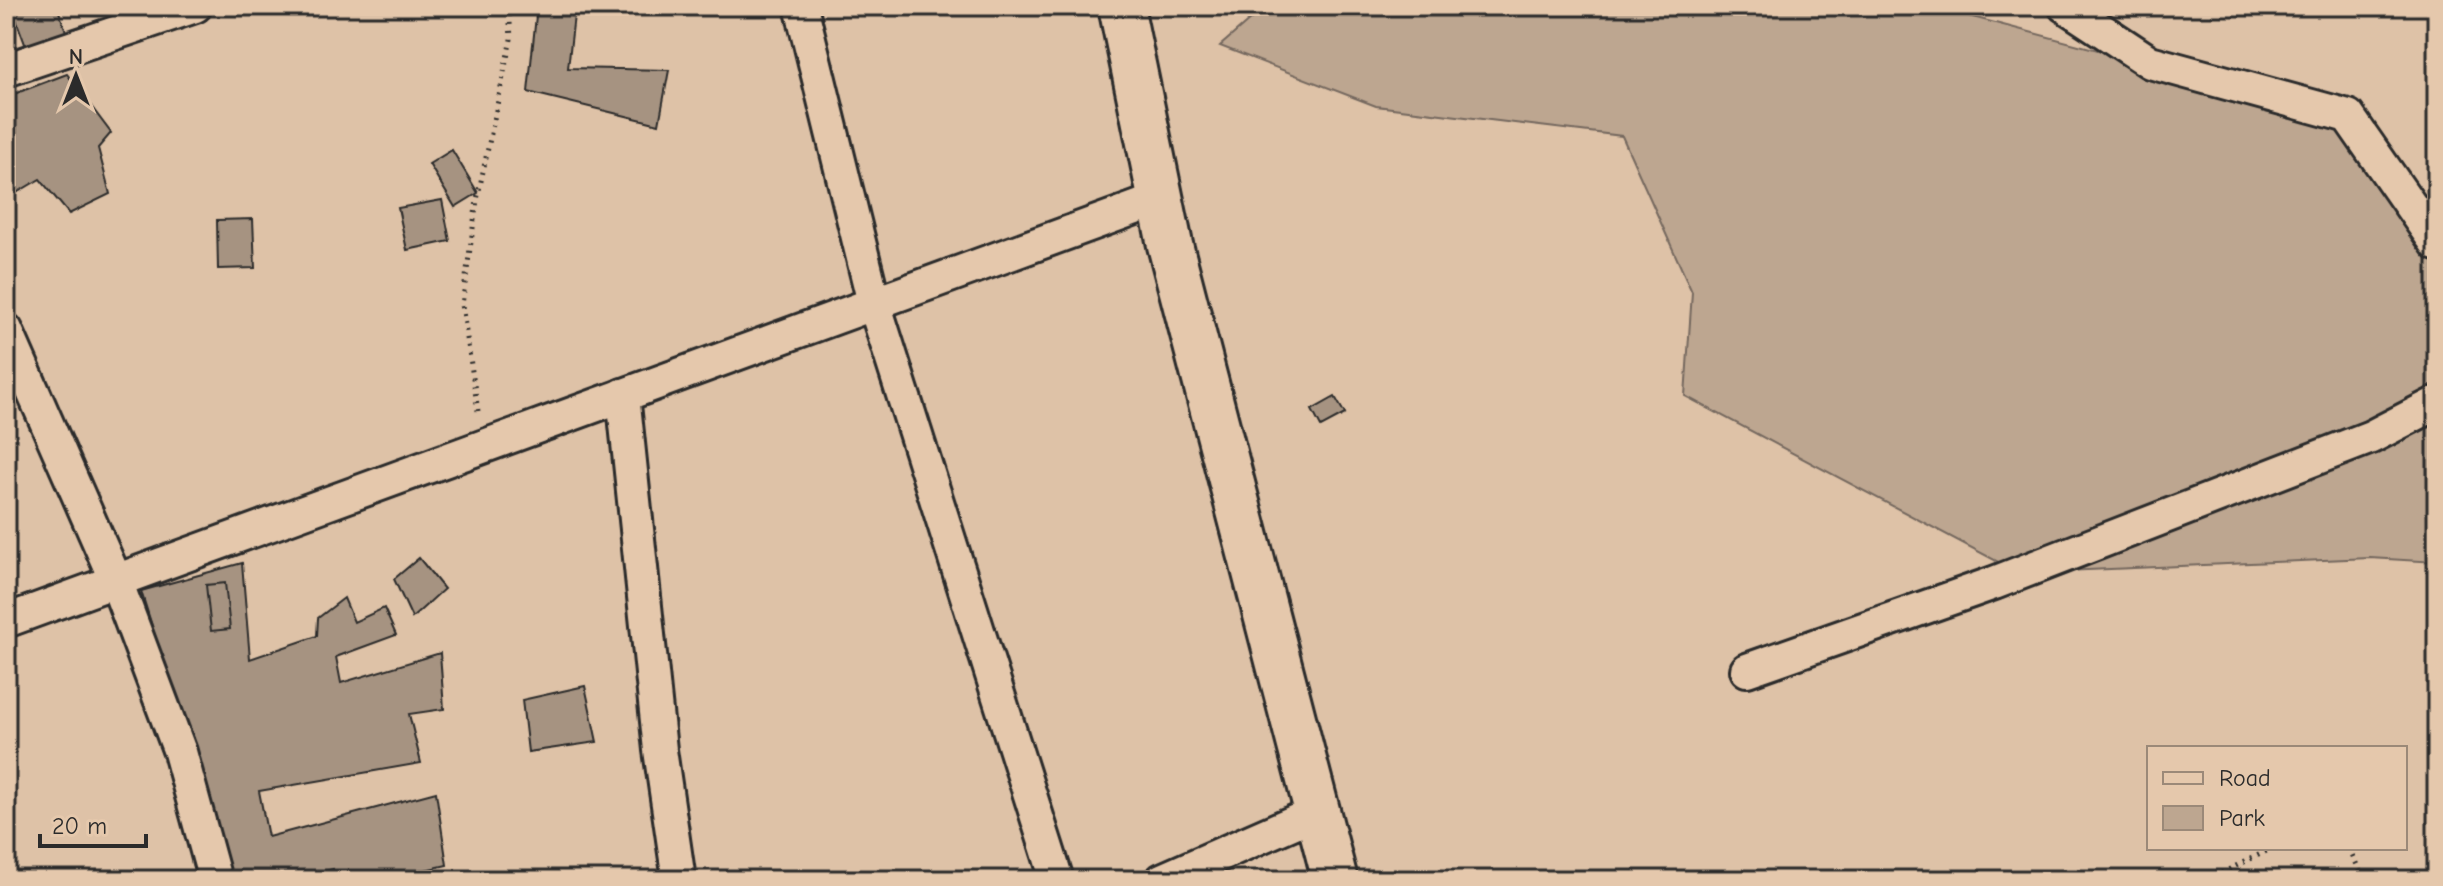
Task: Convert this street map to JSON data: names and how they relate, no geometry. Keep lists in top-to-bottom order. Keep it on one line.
{"legend":["Road","Park"],"scale_bar":"20 m","north":"top"}
